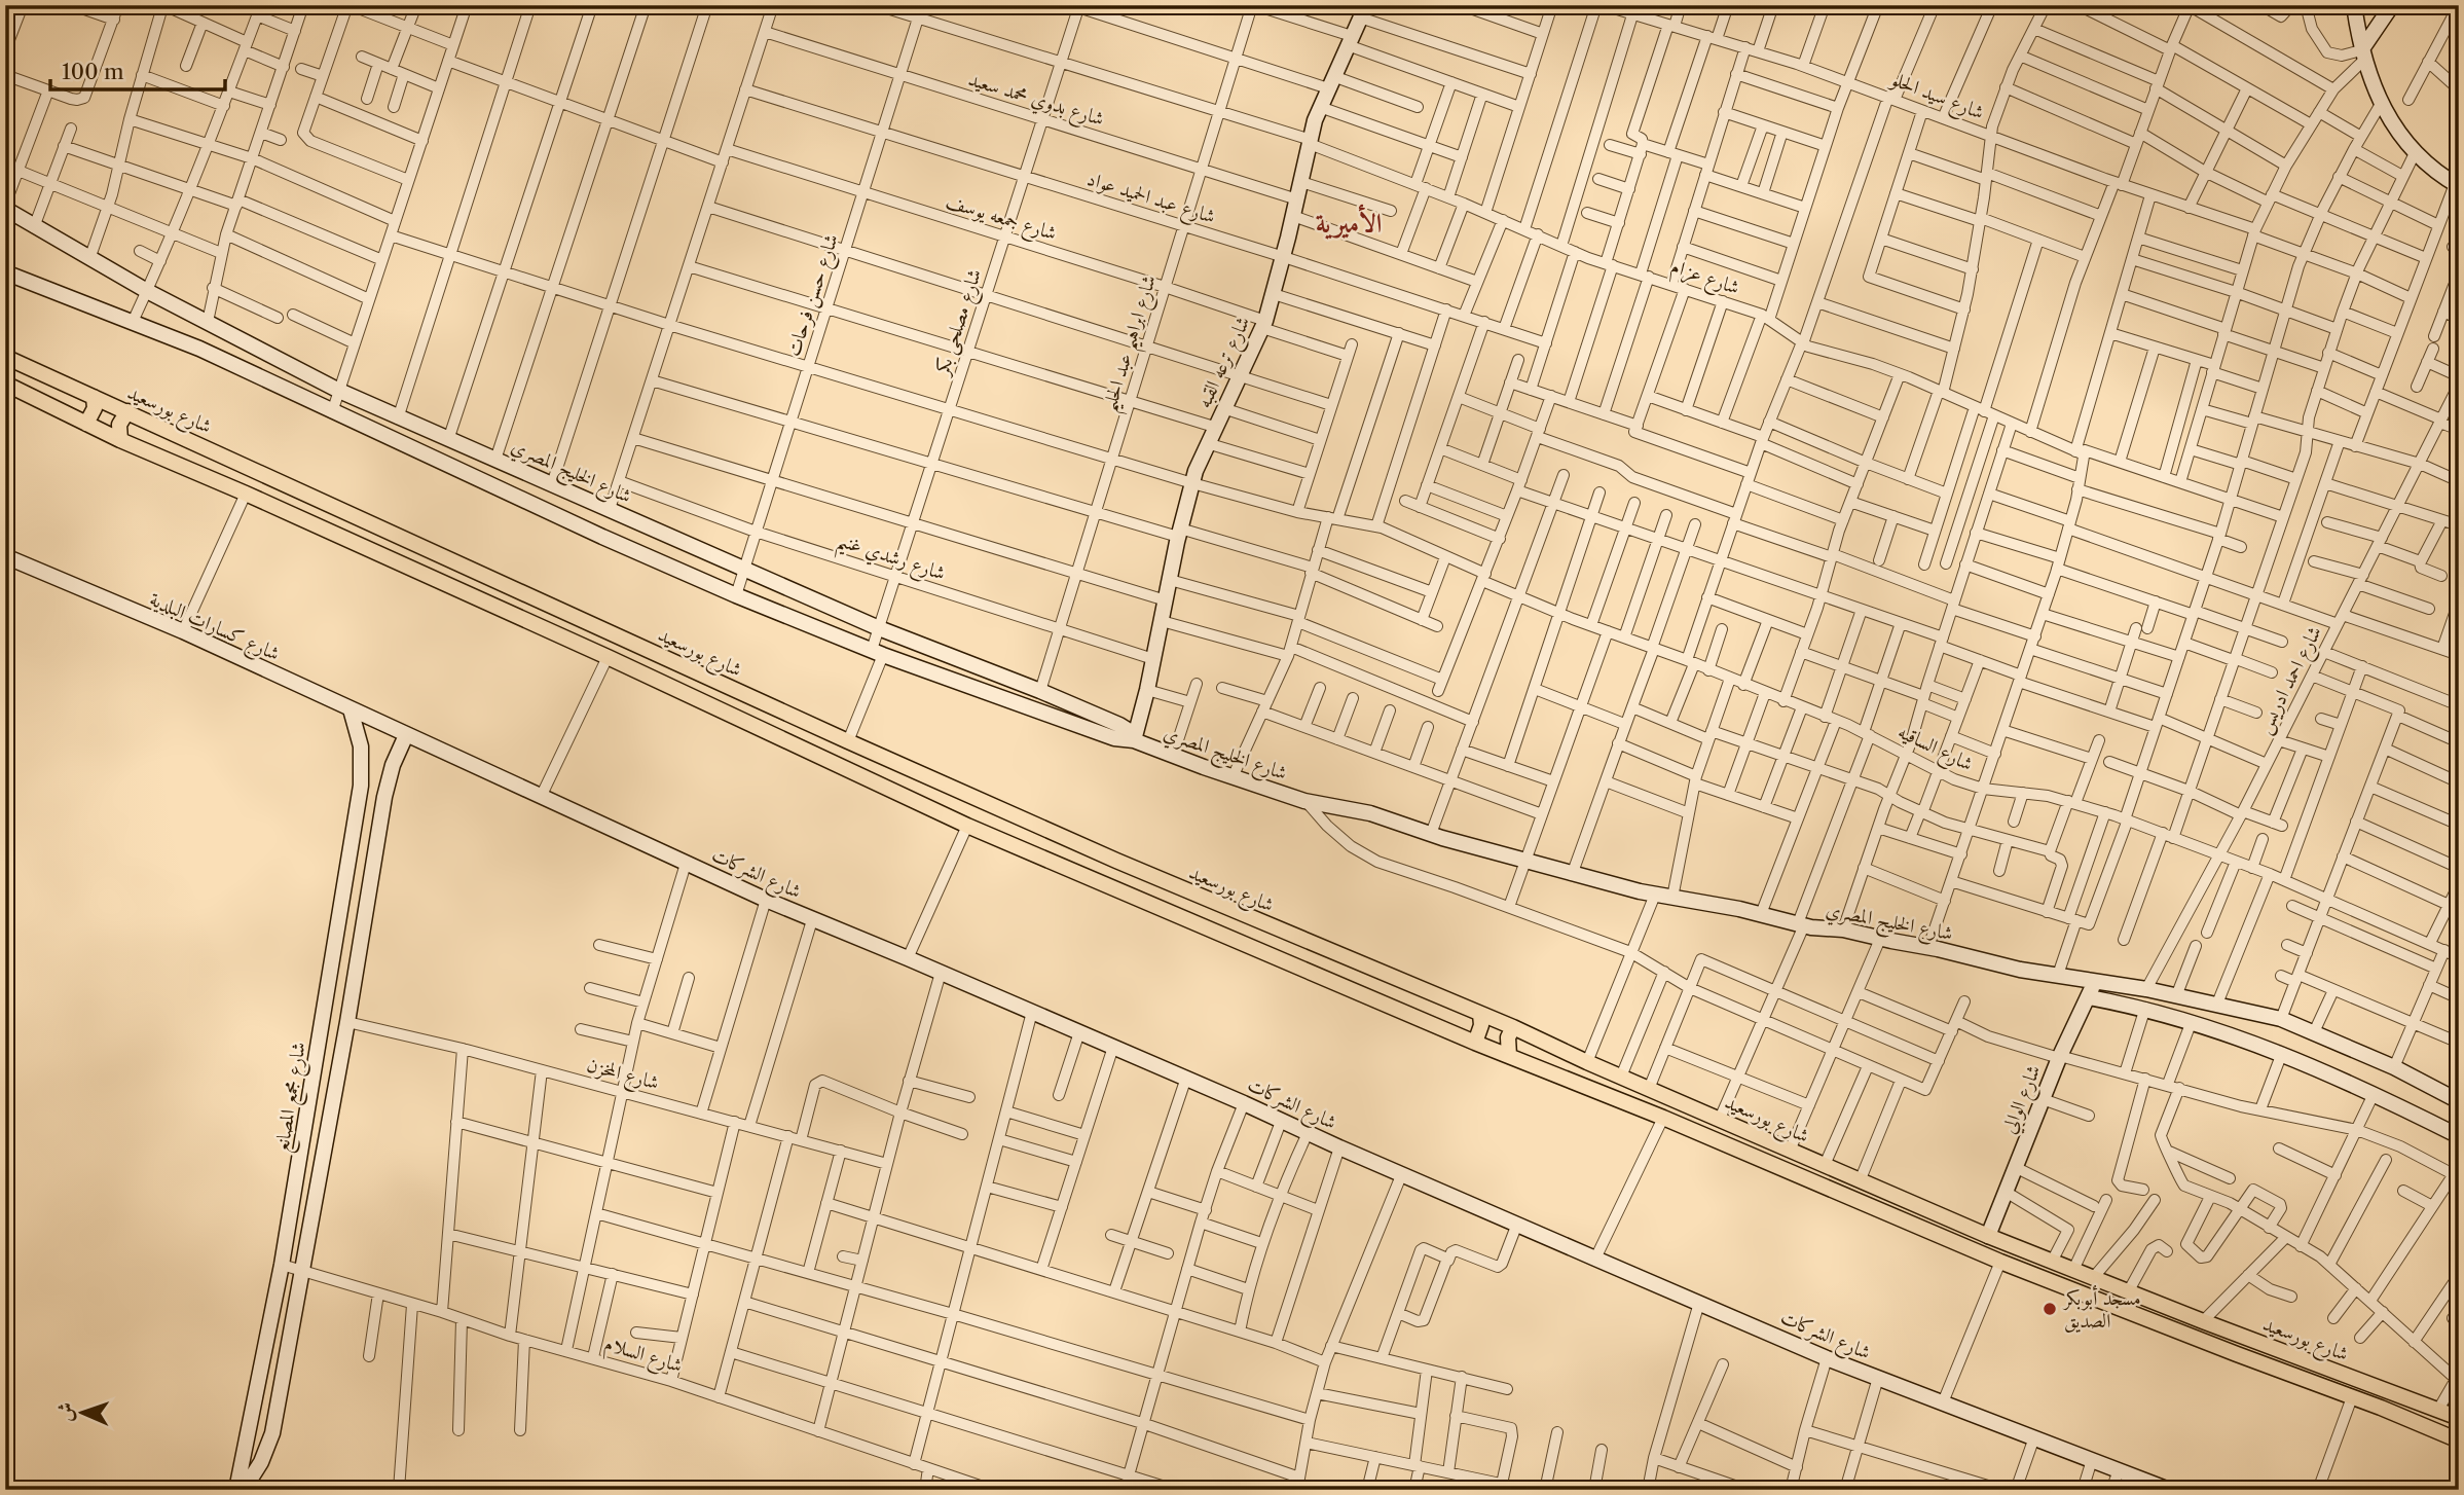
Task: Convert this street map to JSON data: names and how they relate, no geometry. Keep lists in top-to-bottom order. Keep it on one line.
{"streets":{"main road":["شارع بورسعيد"],"street":["شارع سيد الحلو","شارع بدوي محمد سعيد","شارع عبد الحميد عواد","شارع جمعه يوسف","شارع عزام","شارع حسن فرحات","شارع مصلحى بكر","شارع ابراهيم عبد الحليم","شارع ترعه القبه","شارع الخليج المصري","شارع رشدي غنيم","شارع كسارات البلدية","شارع احمد ادريس","شارع الساقيه","شارع الشركات","شارع المخزن","شارع مجمع المصانع","شارع الوالي","شارع السلام"]},"crossings":[["شارع بدوي محمد سعيد","شارع حسن فرحات"],["شارع بدوي محمد سعيد","شارع مصلحى بكر"],["شارع بدوي محمد سعيد","شارع ابراهيم عبد الحليم"],["شارع بدوي محمد سعيد","شارع ترعه القبه"],["شارع عبد الحميد عواد","شارع حسن فرحات"],["شارع عبد الحميد عواد","شارع مصلحى بكر"],["شارع عبد الحميد عواد","شارع ابراهيم عبد الحليم"],["شارع عبد الحميد عواد","شارع ترعه القبه"],["شارع جمعه يوسف","شارع حسن فرحات"],["شارع جمعه يوسف","شارع مصلحى بكر"],["شارع جمعه يوسف","شارع ابراهيم عبد الحليم"],["شارع جمعه يوسف","شارع ترعه القبه"],["شارع عزام","شارع حسن فرحات"],["شارع عزام","شارع مصلحى بكر"],["شارع عزام","شارع ابراهيم عبد الحليم"],["شارع عزام","شارع ترعه القبه"],["شارع حسن فرحات","شارع الخليج المصري"],["شارع حسن فرحات","شارع رشدي غنيم"],["شارع حسن فرحات","شارع الساقيه"],["شارع مصلحى بكر","شارع بورسعيد"],["شارع مصلحى بكر","شارع الخليج المصري"],["شارع مصلحى بكر","شارع رشدي غنيم"],["شارع مصلحى بكر","شارع الساقيه"],["شارع ابراهيم عبد الحليم","شارع الخليج المصري"],["شارع ابراهيم عبد الحليم","شارع رشدي غنيم"],["شارع ابراهيم عبد الحليم","شارع الساقيه"],["شارع ترعه القبه","شارع الخليج المصري"],["شارع ترعه القبه","شارع رشدي غنيم"],["شارع ترعه القبه","شارع الساقيه"],["شارع بورسعيد","شارع الوالي"],["شارع الخليج المصري","شارع احمد ادريس"],["شارع الخليج المصري","شارع الوالي"],["شارع كسارات البلدية","شارع الشركات"],["شارع كسارات البلدية","شارع مجمع المصانع"],["شارع احمد ادريس","شارع الساقيه"],["شارع مجمع المصانع","شارع السلام"]],"districts":["الأميرية"],"places":["مسجد أبوبكر الصديق"],"scale_bar":"100 m","north":"left"}
